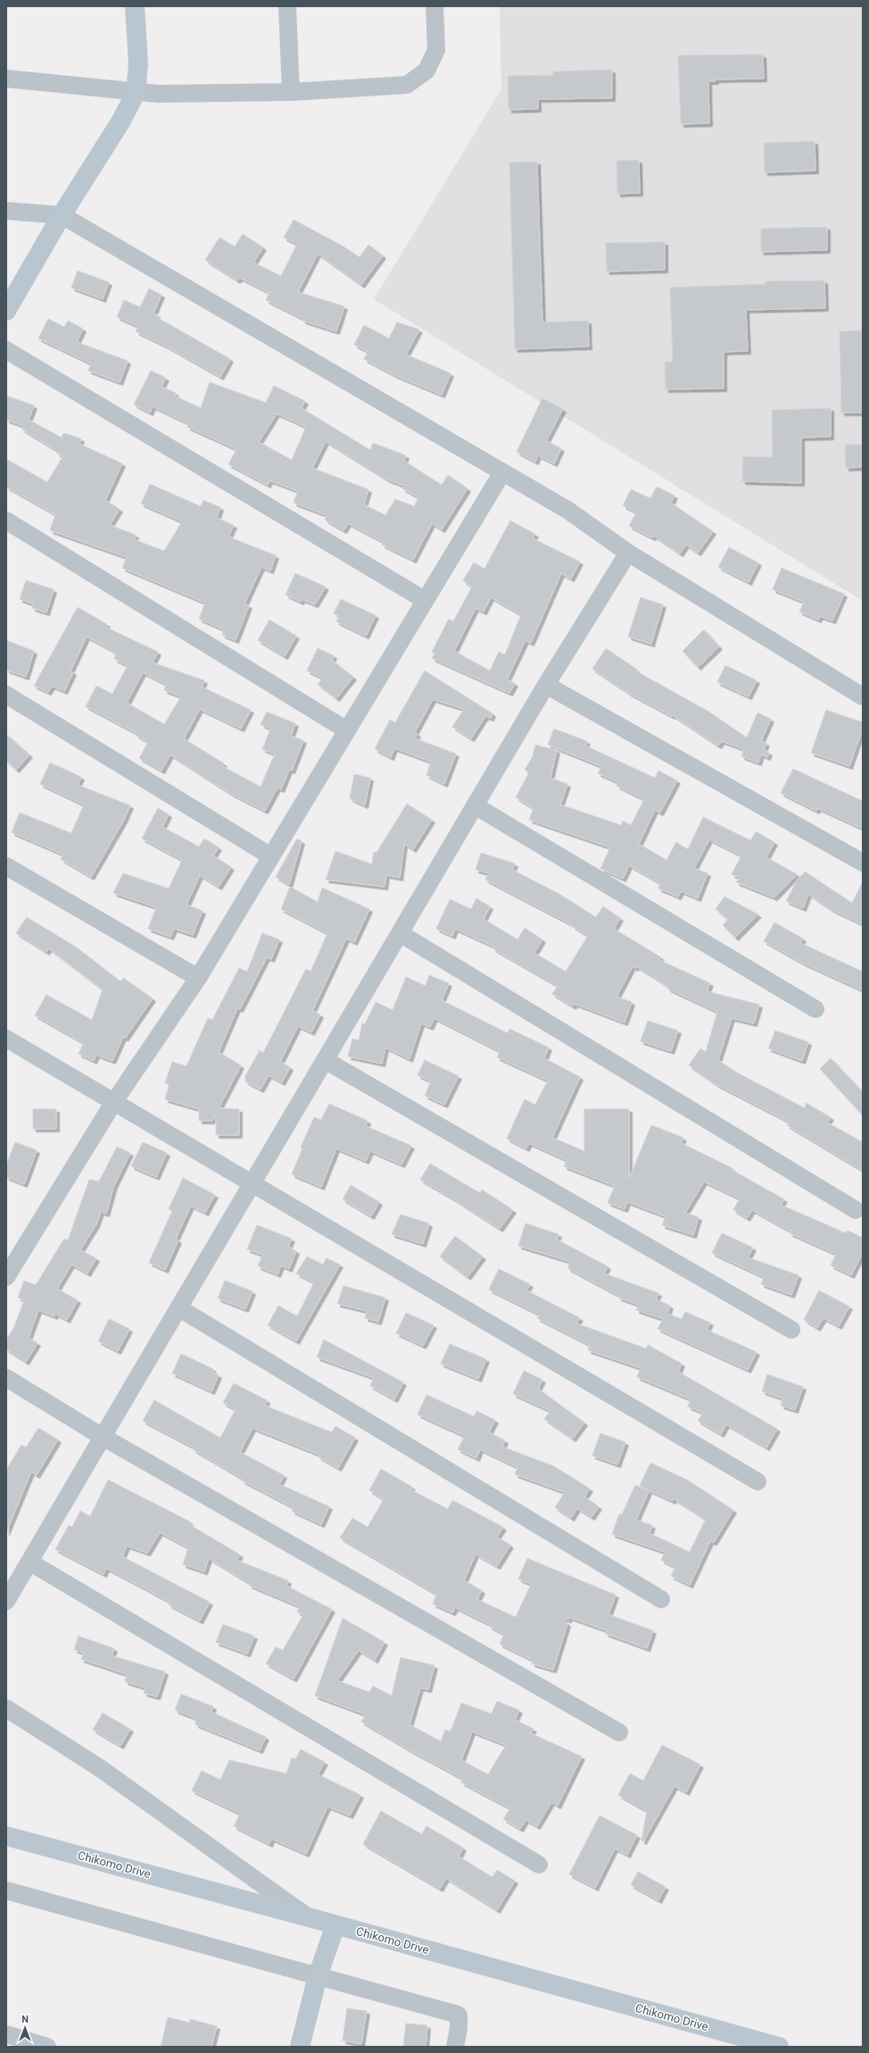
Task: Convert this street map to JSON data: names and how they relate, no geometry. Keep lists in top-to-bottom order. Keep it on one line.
{"streets":{"street":["Chikomo Drive"]},"north":"top"}
